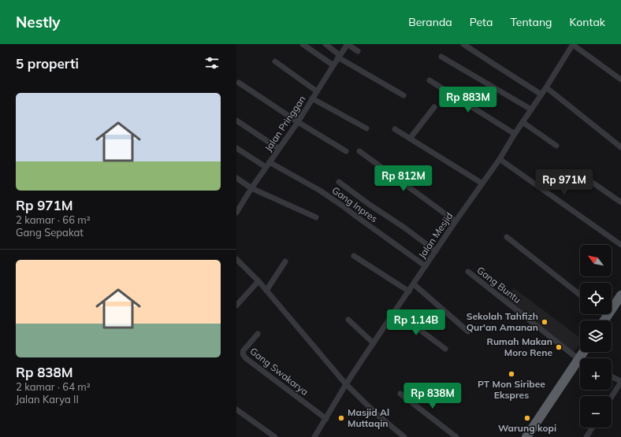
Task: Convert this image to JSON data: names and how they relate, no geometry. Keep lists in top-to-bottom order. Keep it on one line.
{"streets":{"street":["Jalan Pringgan","Gang Inpres","Jalan Mesjid","Gang Buntu","Gang Swakarya"]},"crossings":[["Jalan Pringgan","Gang Inpres"],["Gang Inpres","Jalan Mesjid"],["Jalan Mesjid","Gang Swakarya"]],"places":["Sekolah Tahfizh Qur'an Amanan","Rumah Makan Moro Rene","PT Mon Siribee Ekspres","Masjid Al Muttaqin","Warung kopi"],"north":"top left","page":{"header":"Nestly","nav":["Beranda","Peta","Tentang","Kontak"],"heading":"5 properti","list":[{"name":"Rp 971M","note":"2 kamar · 66 m² · Gang Sepakat"},{"name":"Rp 838M","note":"2 kamar · 64 m² · Jalan Karya II"}],"price":["Rp 883M","Rp 812M","Rp 971M","Rp 1.14B","Rp 838M"],"map_buttons":["+","−"]}}
